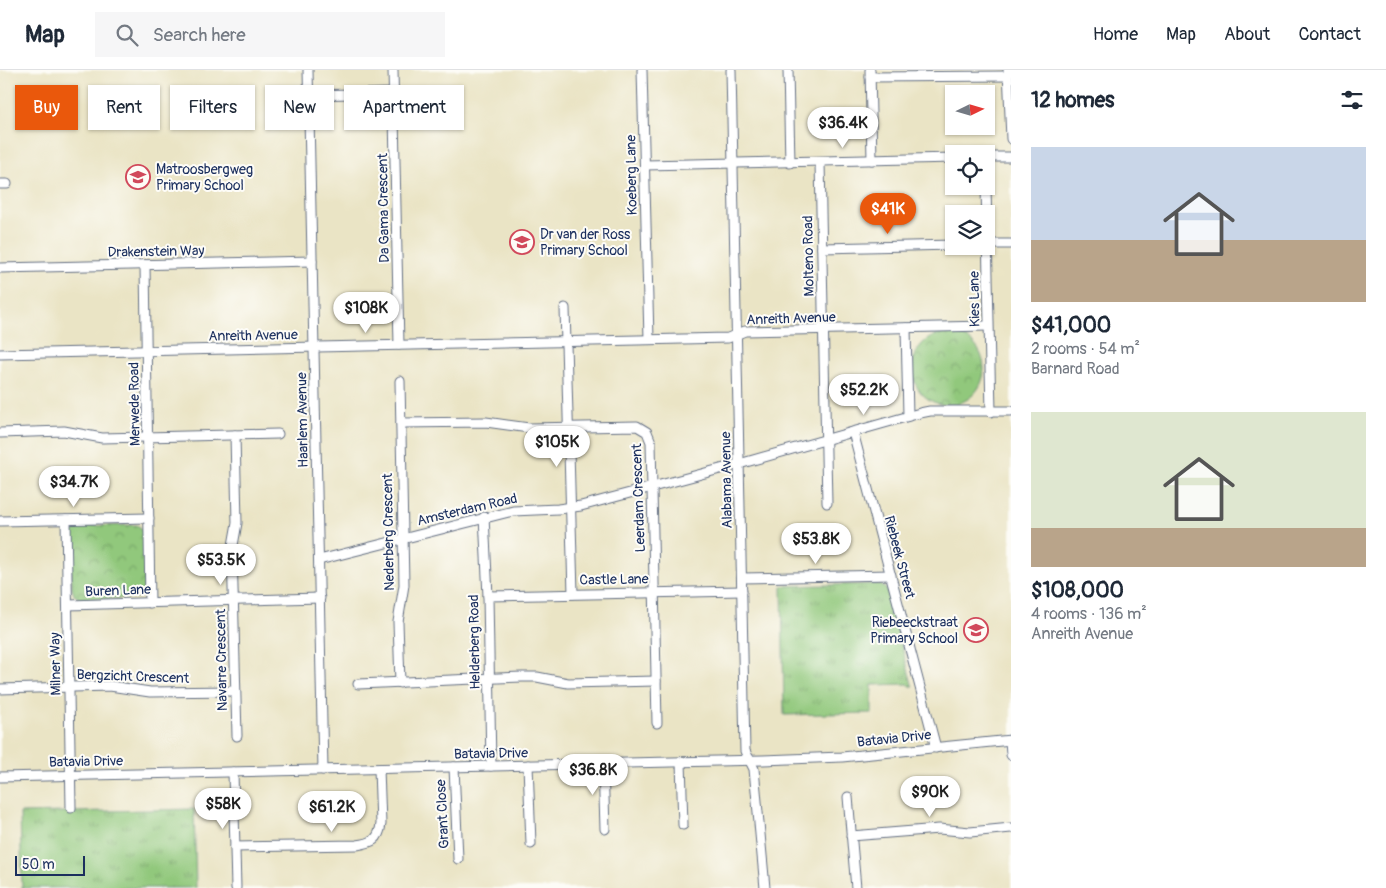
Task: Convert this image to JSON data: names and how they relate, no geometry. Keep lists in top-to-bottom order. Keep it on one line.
{"streets":{"street":["Koeberg Lane","Da Gama Crescent","Drakenstein Way","Molteno Road","Kies Lane","Anreith Avenue","Merwede Road","Haarlem Avenue","Alabama Avenue","Leerdam Crescent","Amsterdam Road","Nederberg Crescent","Riebeek Street","Castle Lane","Buren Lane","Helderberg Road","Navarre Crescent","Milner Way","Bergzicht Crescent","Batavia Drive","Grant Close"]},"crossings":[["Koeberg Lane","Anreith Avenue"],["Da Gama Crescent","Anreith Avenue"],["Drakenstein Way","Merwede Road"],["Drakenstein Way","Haarlem Avenue"],["Molteno Road","Anreith Avenue"],["Molteno Road","Amsterdam Road"],["Kies Lane","Anreith Avenue"],["Kies Lane","Amsterdam Road"],["Anreith Avenue","Merwede Road"],["Anreith Avenue","Haarlem Avenue"],["Anreith Avenue","Alabama Avenue"],["Merwede Road","Buren Lane"],["Haarlem Avenue","Amsterdam Road"],["Haarlem Avenue","Buren Lane"],["Haarlem Avenue","Batavia Drive"],["Alabama Avenue","Amsterdam Road"],["Alabama Avenue","Castle Lane"],["Alabama Avenue","Batavia Drive"],["Leerdam Crescent","Amsterdam Road"],["Leerdam Crescent","Nederberg Crescent"],["Leerdam Crescent","Castle Lane"],["Amsterdam Road","Nederberg Crescent"],["Amsterdam Road","Riebeek Street"],["Amsterdam Road","Helderberg Road"],["Riebeek Street","Batavia Drive"],["Castle Lane","Helderberg Road"],["Buren Lane","Navarre Crescent"],["Buren Lane","Milner Way"],["Helderberg Road","Batavia Drive"],["Navarre Crescent","Bergzicht Crescent"],["Milner Way","Bergzicht Crescent"],["Milner Way","Batavia Drive"],["Batavia Drive","Grant Close"]],"places":{"school or university":["Matroosbergweg Primary School","Dr van der Ross Primary School","Riebeeckstraat Primary School"]},"scale_bar":"50 m","north":"right","page":{"header":"Map","search":"Search here","nav":["Home","Map","About","Contact"],"heading":"12 homes","chip":["Buy","Rent","Filters","New","Apartment"],"price":["$36.4K","$41K","$108K","$52.2K","$105K","$34.7K","$53.8K","$53.5K","$36.8K","$90K","$58K","$61.2K"],"list":[{"name":"$41,000","note":"2 rooms · 54 m² · Barnard Road"},{"name":"$108,000","note":"4 rooms · 136 m² · Anreith Avenue"}],"scale":"50 m"}}
